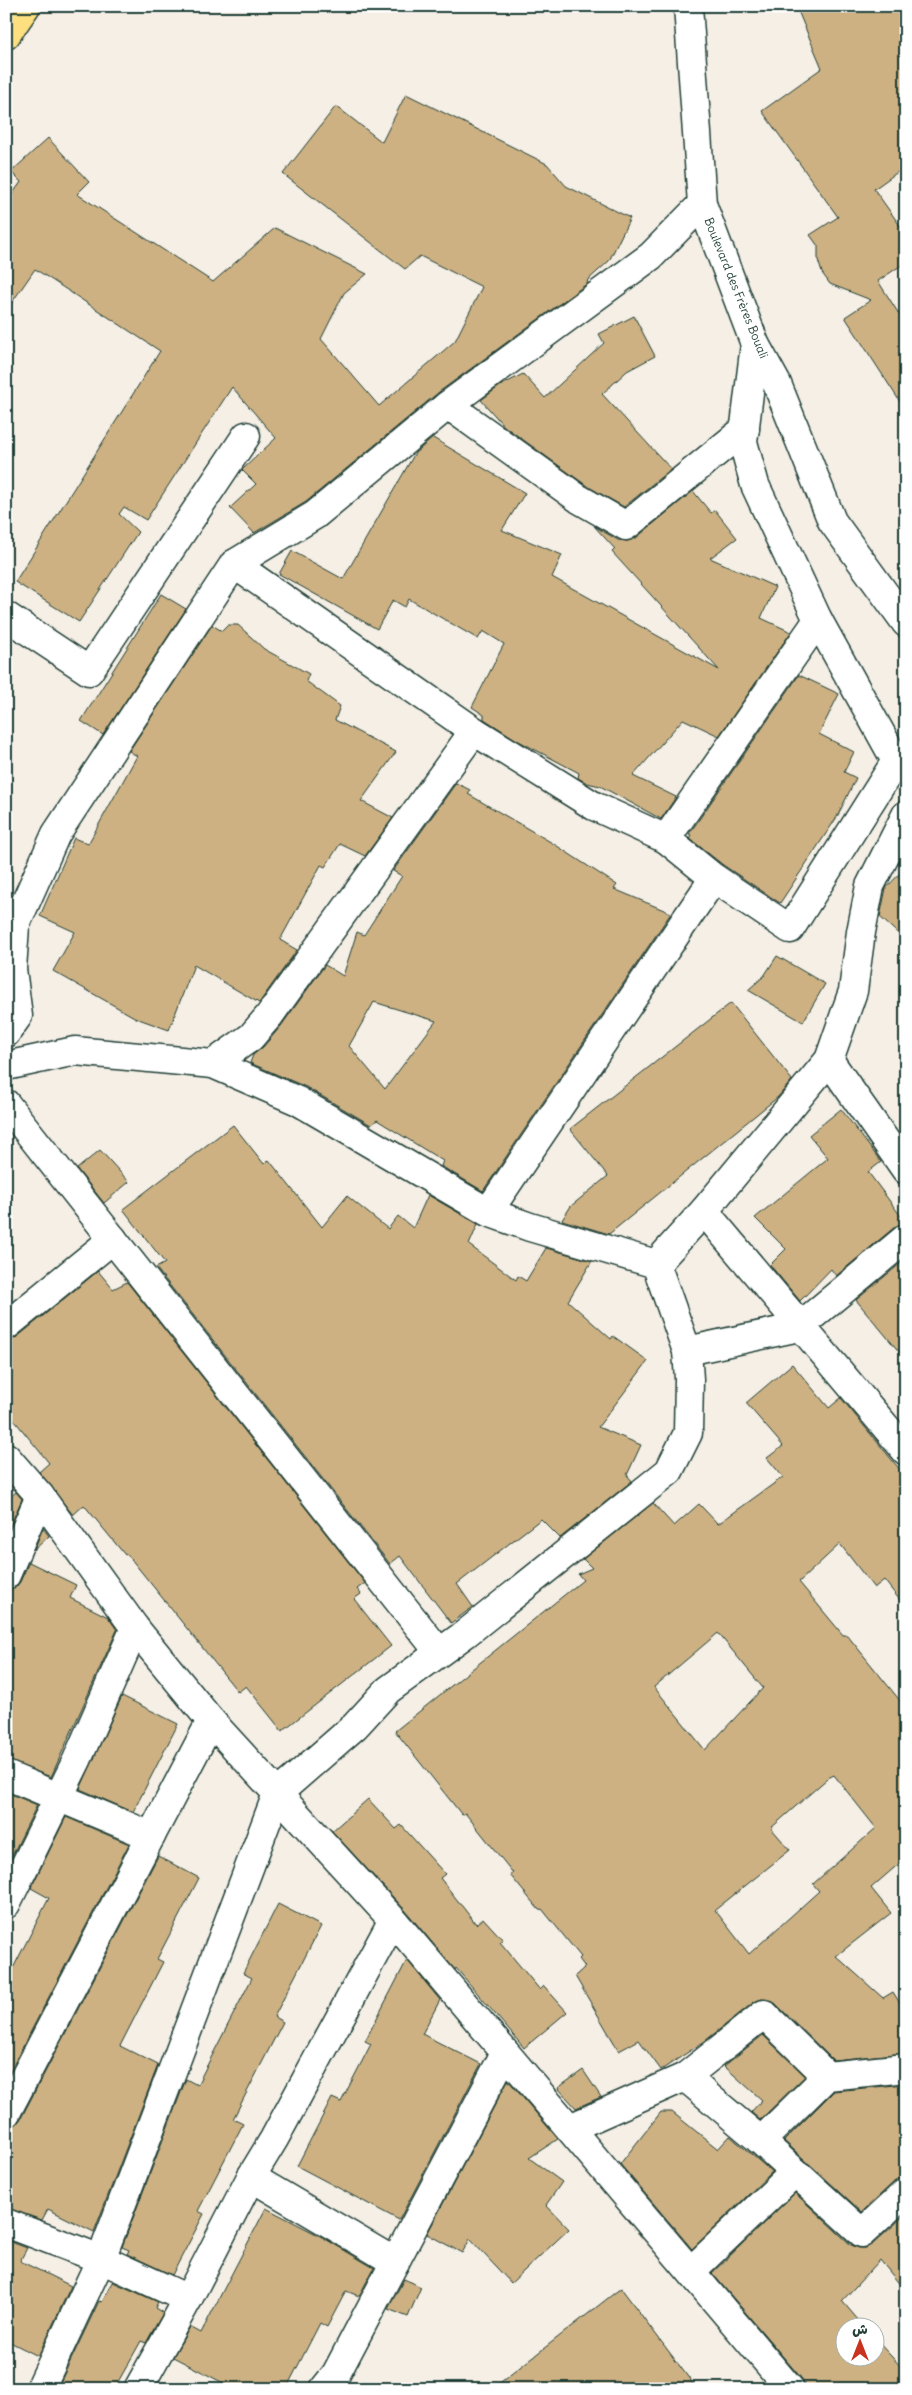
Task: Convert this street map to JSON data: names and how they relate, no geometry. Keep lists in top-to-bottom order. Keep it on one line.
{"streets":{"street":["Boulevard des Frères Bouali"]},"north":"top"}
